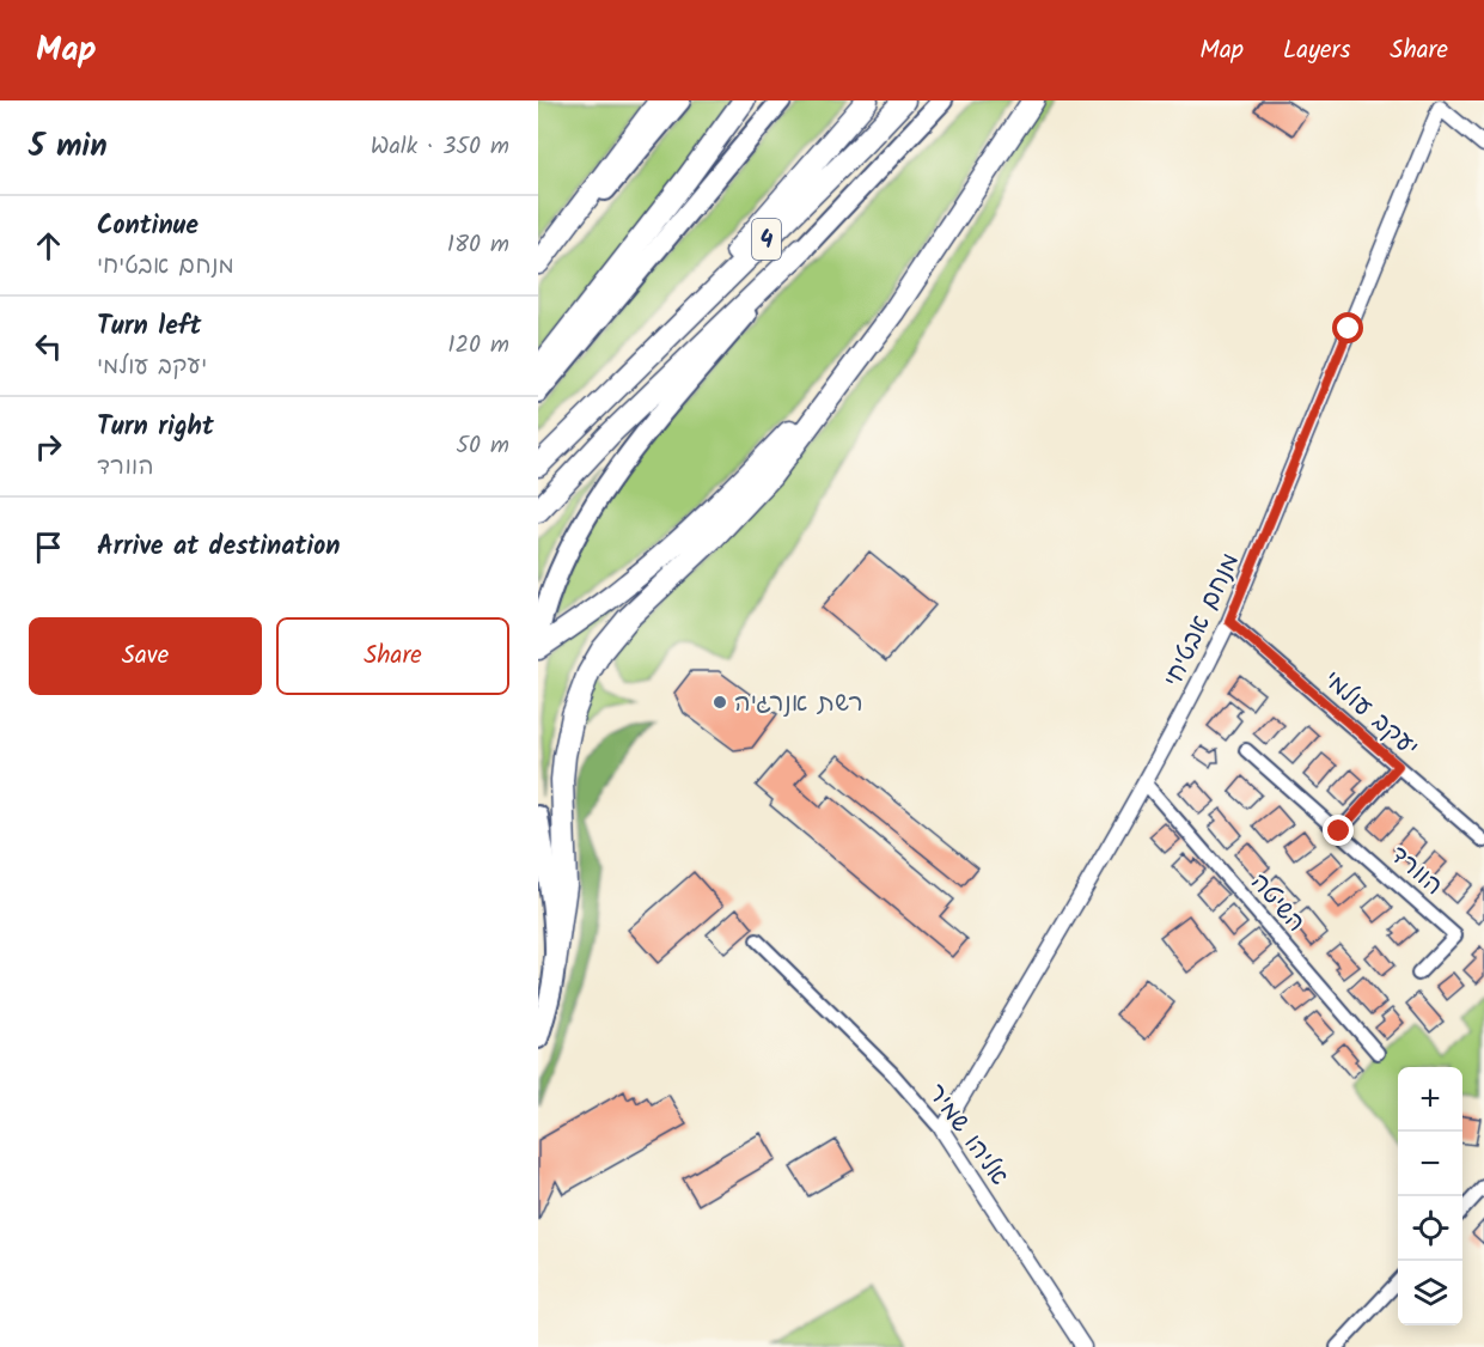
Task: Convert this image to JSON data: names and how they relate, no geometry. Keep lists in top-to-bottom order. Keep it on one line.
{"streets":{"highway":["4"],"street":["מנחם אבטיחי","יעקב עולמי","הוורד","השיטה","אליהו שמיר"]},"crossings":[["מנחם אבטיחי","יעקב עולמי"],["מנחם אבטיחי","השיטה"],["מנחם אבטיחי","אליהו שמיר"]],"places":["רשת אנרגיה"],"page":{"header":"Map","nav":["Map","Layers","Share"],"heading":["5 min","Walk · 350 m"],"list":[["Continue","מנחם אבטיחי","180 m"],["Turn left","יעקב עולמי","120 m"],["Turn right","הוורד","50 m"],"Arrive at destination"],"buttons":["Save","Share"],"map_buttons":["+","−"]}}
